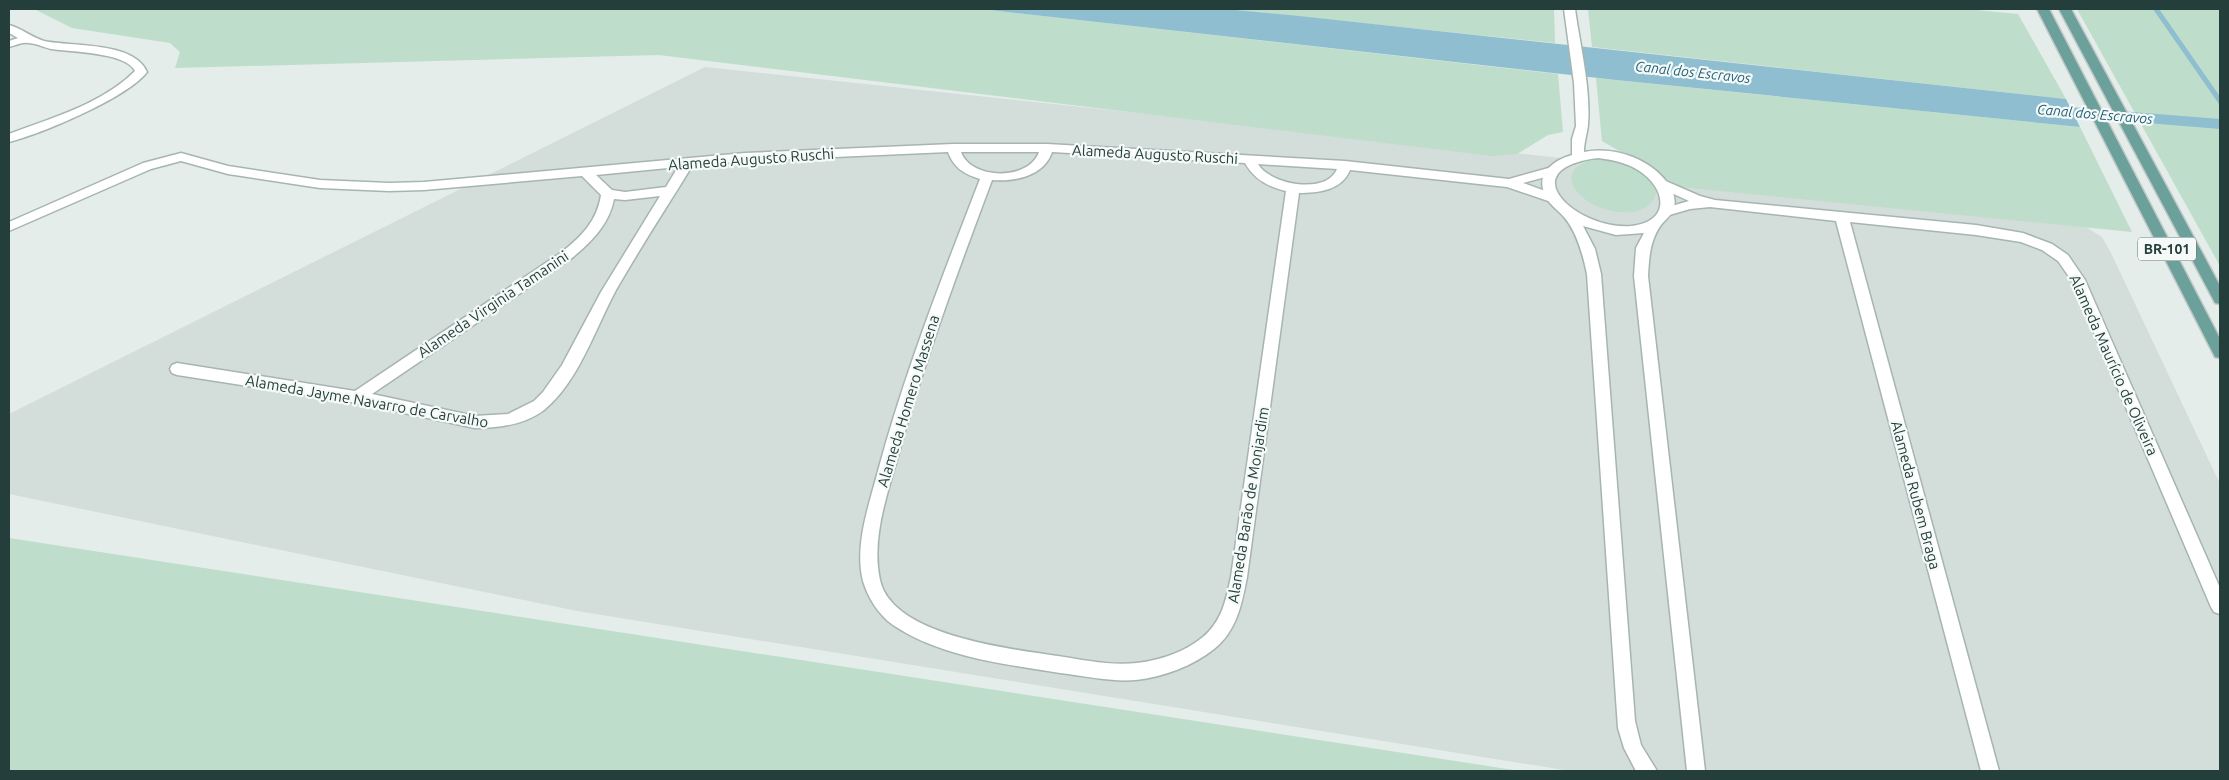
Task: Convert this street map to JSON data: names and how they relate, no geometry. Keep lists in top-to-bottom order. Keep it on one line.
{"streets":{"main road":["BR-101"],"street":["Alameda Augusto Ruschi","Alameda Virginia Tamanini","Alameda Maurício de Oliveira","Alameda Jayme Navarro de Carvalho","Alameda Homero Massena","Alameda Rubem Braga","Alameda Barão de Monjardim"]},"crossings":[["Alameda Augusto Ruschi","Alameda Maurício de Oliveira"],["Alameda Augusto Ruschi","Alameda Jayme Navarro de Carvalho"],["Alameda Virginia Tamanini","Alameda Jayme Navarro de Carvalho"],["Alameda Maurício de Oliveira","Alameda Rubem Braga"],["Alameda Homero Massena","Alameda Barão de Monjardim"]],"water":["Canal dos Escravos"]}
